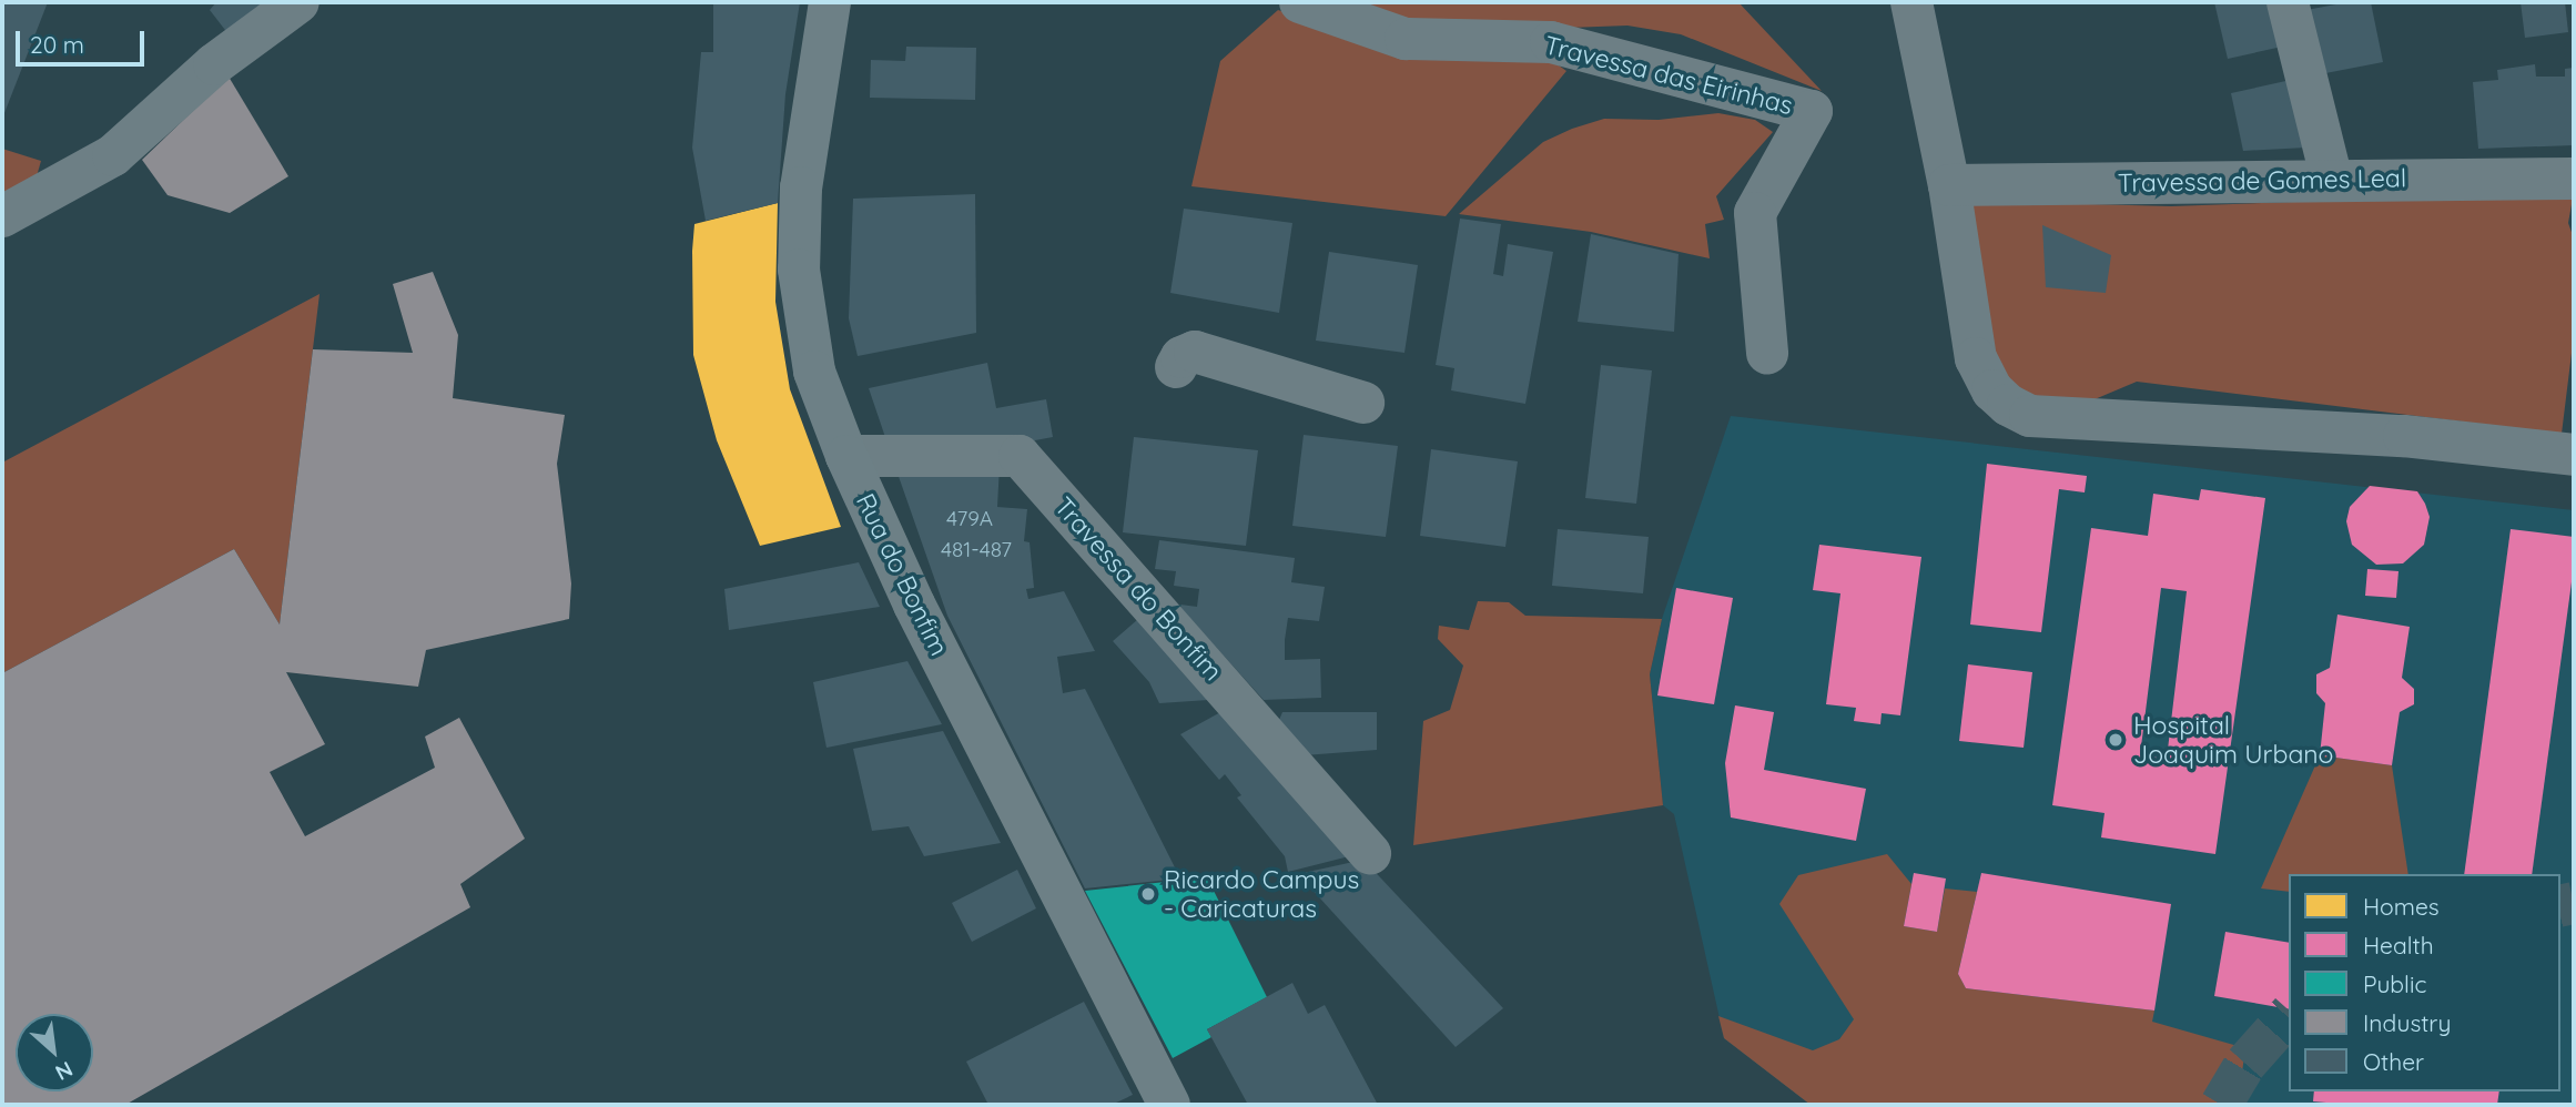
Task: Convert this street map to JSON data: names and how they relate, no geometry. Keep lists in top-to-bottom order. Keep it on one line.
{"streets":{"main road":["Rua do Bonfim"],"street":["Travessa das Eirinhas","Travessa de Gomes Leal","Travessa do Bonfim"]},"crossings":[["Rua do Bonfim","Travessa do Bonfim"]],"places":["Hospital Joaquim Urbano","Ricardo Campus - Caricaturas"],"house_numbers":["479A","481-487"],"legend":["Homes","Health","Public","Industry","Other"],"scale_bar":"20 m","north":"bottom right"}
